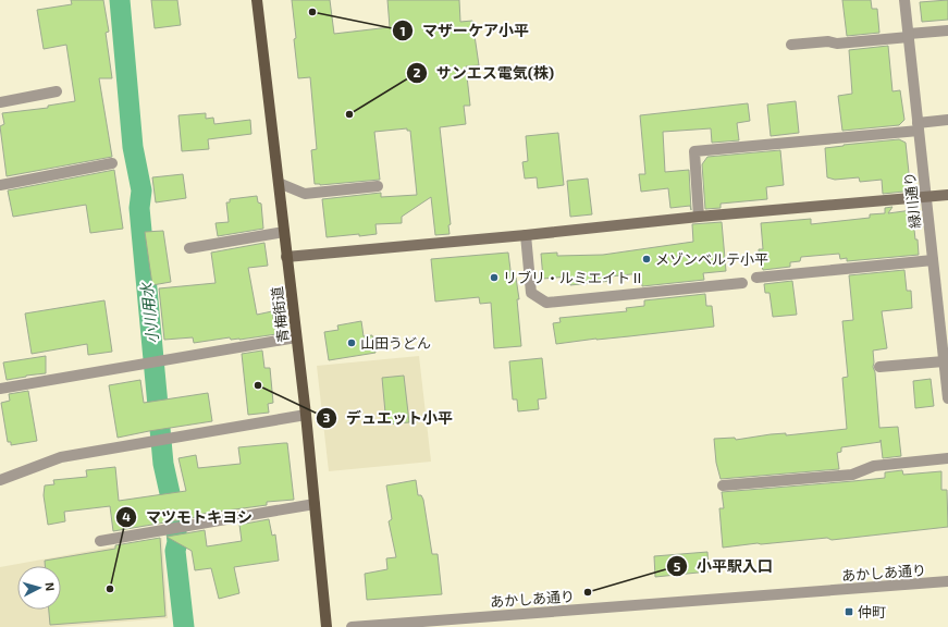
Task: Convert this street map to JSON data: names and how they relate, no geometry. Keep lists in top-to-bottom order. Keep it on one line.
{"streets":{"main road":["青梅街道"],"street":["緑川通り","あかしあ通り"]},"water":["小川用水"],"places":{"other":["マザーケア小平","サンエス電気(株)","メゾンベルテ小平","リブリ・ルミエイトⅡ","山田うどん","デュエット小平","マツモトキヨシ","小平駅入口"],"transit":["仲町"]},"north":"right"}
